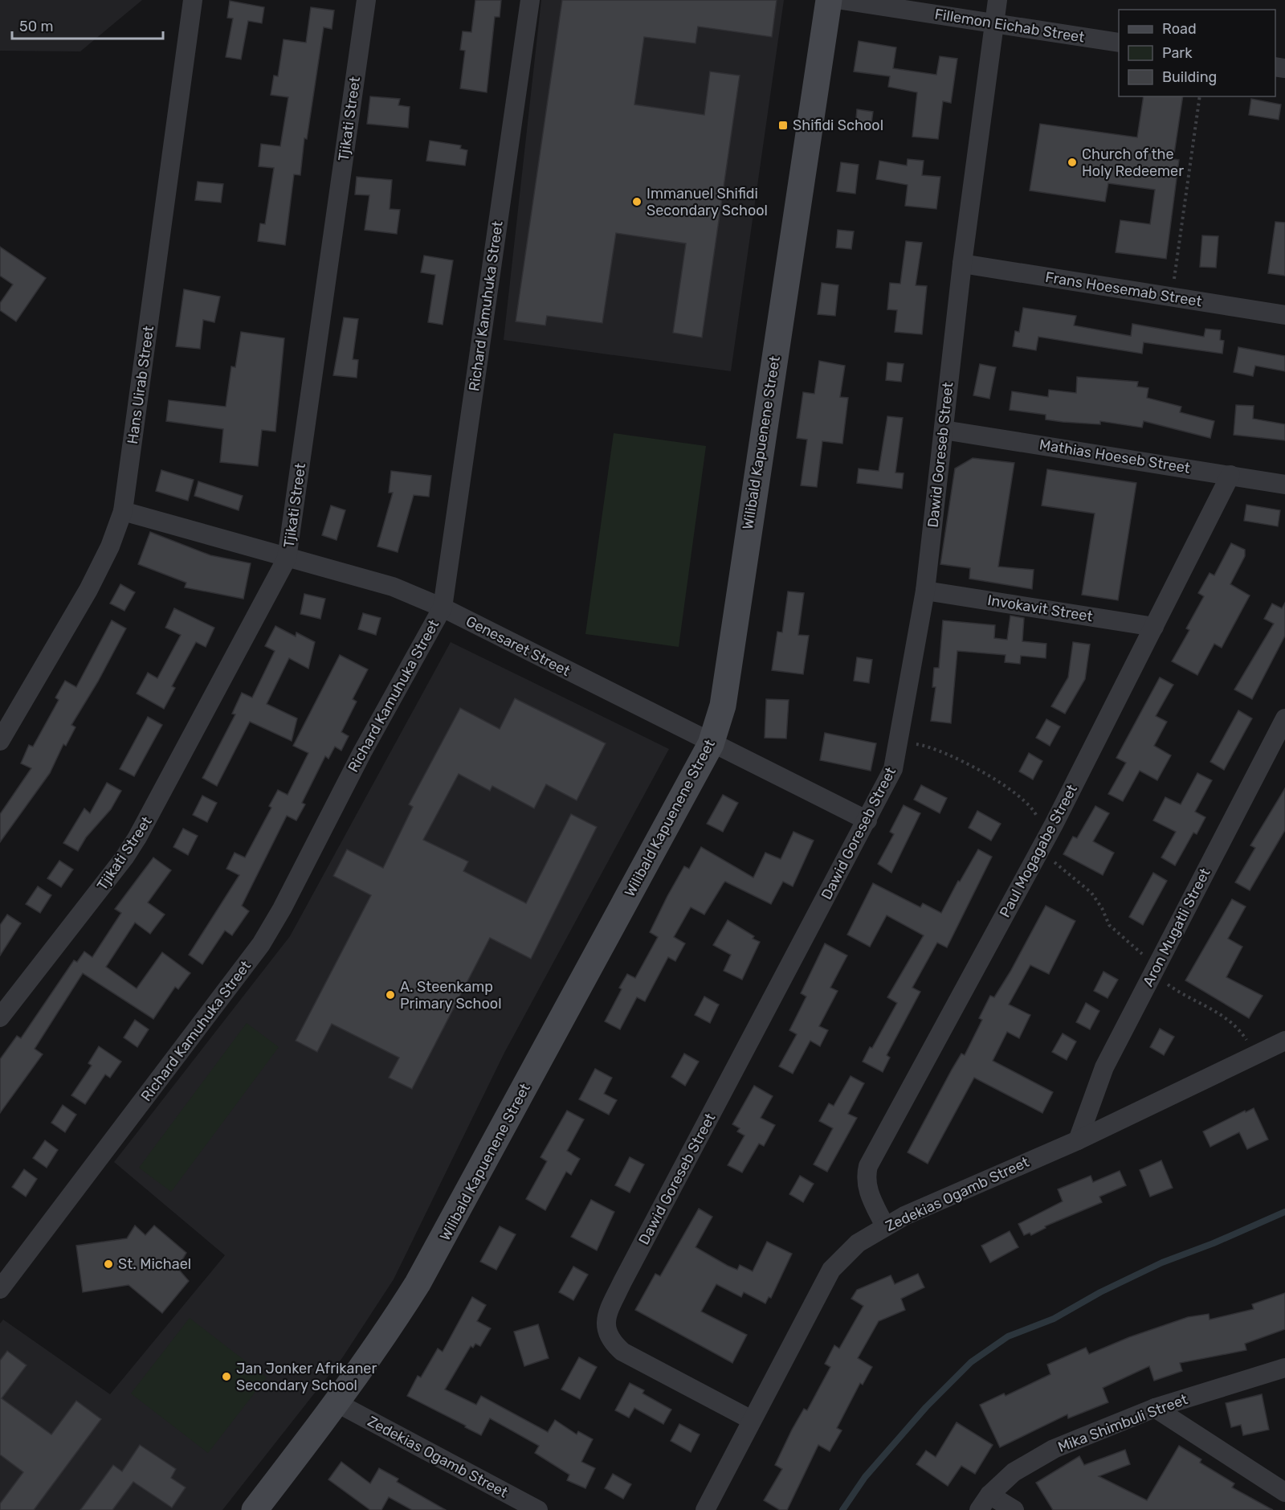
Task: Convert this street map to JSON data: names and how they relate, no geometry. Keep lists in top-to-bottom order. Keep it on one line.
{"streets":{"street":["Fillemon Eichab Street","Tjikati Street","Frans Hoesemab Street","Richard Kamuhuka Street","Hans Uirab Street","Wilibald Kapuenene Street","Dawid Goreseb Street","Mathias Hoeseb Street","Invokavit Street","Genesaret Street","Paul Mogagabe Street","Aron Mugatli Street","Zedekias Ogamb Street","Mika Shimbuli Street"]},"crossings":[["Fillemon Eichab Street","Dawid Goreseb Street"],["Tjikati Street","Genesaret Street"],["Frans Hoesemab Street","Dawid Goreseb Street"],["Richard Kamuhuka Street","Genesaret Street"],["Hans Uirab Street","Genesaret Street"],["Wilibald Kapuenene Street","Genesaret Street"],["Wilibald Kapuenene Street","Zedekias Ogamb Street"],["Dawid Goreseb Street","Mathias Hoeseb Street"],["Dawid Goreseb Street","Invokavit Street"],["Dawid Goreseb Street","Genesaret Street"],["Dawid Goreseb Street","Zedekias Ogamb Street"],["Mathias Hoeseb Street","Paul Mogagabe Street"],["Invokavit Street","Paul Mogagabe Street"],["Paul Mogagabe Street","Zedekias Ogamb Street"],["Aron Mugatli Street","Zedekias Ogamb Street"]],"places":{"transit":["Shifidi School"],"other":["Church of the Holy Redeemer","Immanuel Shifidi Secondary School","A. Steenkamp Primary School","St. Michael","Jan Jonker Afrikaner Secondary School"]},"legend":["Road","Park","Building"],"scale_bar":"50 m"}
